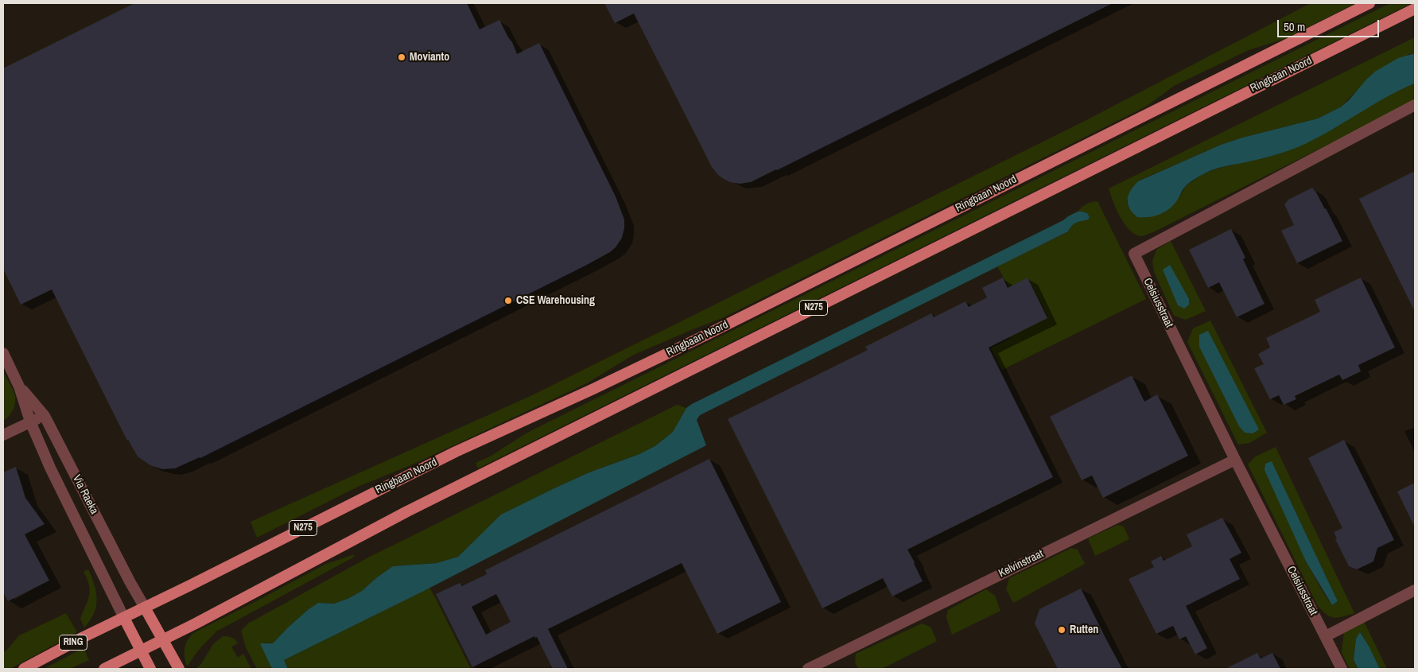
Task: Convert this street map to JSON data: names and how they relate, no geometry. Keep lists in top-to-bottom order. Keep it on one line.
{"streets":{"main road":["Ringbaan Noord","N275","RING"],"street":["Celsiusstraat","Via Raeka","Kelvinstraat"]},"crossings":[["Ringbaan Noord","Via Raeka"],["Celsiusstraat","Kelvinstraat"]],"places":["Movianto","CSE Warehousing","Rutten"],"scale_bar":"50 m"}
